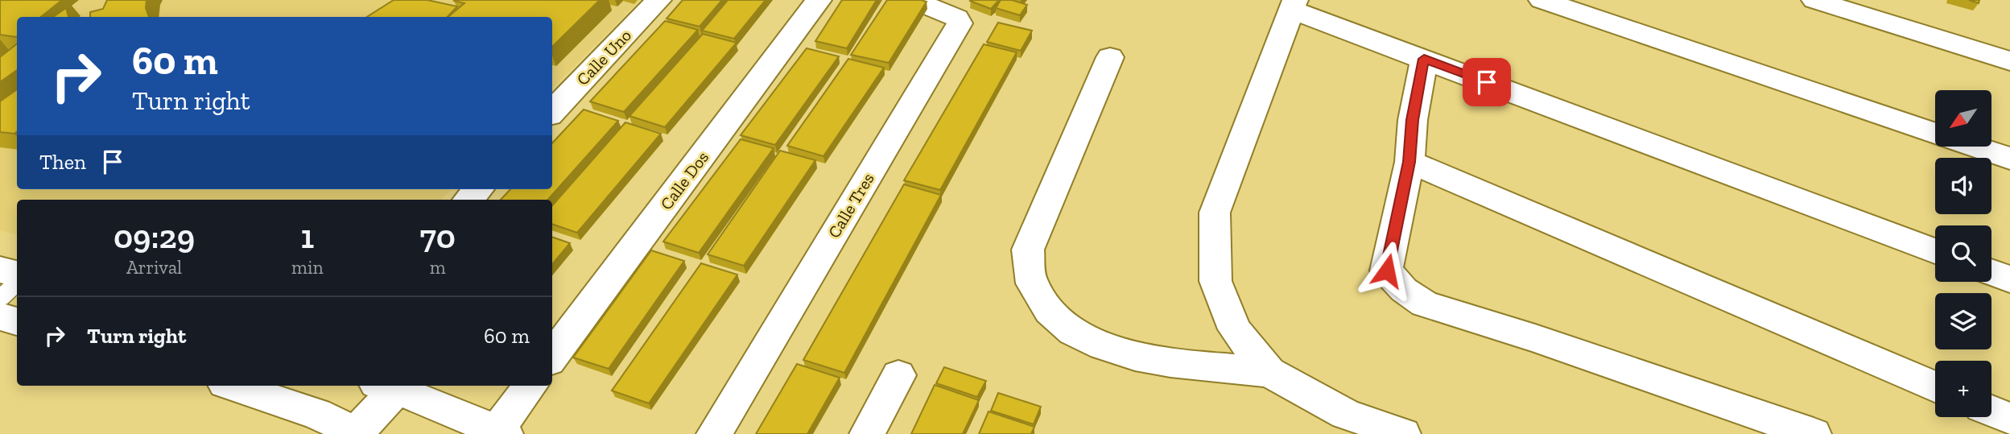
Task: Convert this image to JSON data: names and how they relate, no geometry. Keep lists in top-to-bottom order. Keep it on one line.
{"streets":{"street":["Calle Uno","Calle Dos","Calle Tres"]},"north":"bottom left","page":{"turn":["60 m","Turn right"],"map_buttons":"+","then":"Then","eta":["09:29","Arrival","1","min","70","m"],"list":[{"name":"Turn right","value":"60 m"}]}}
